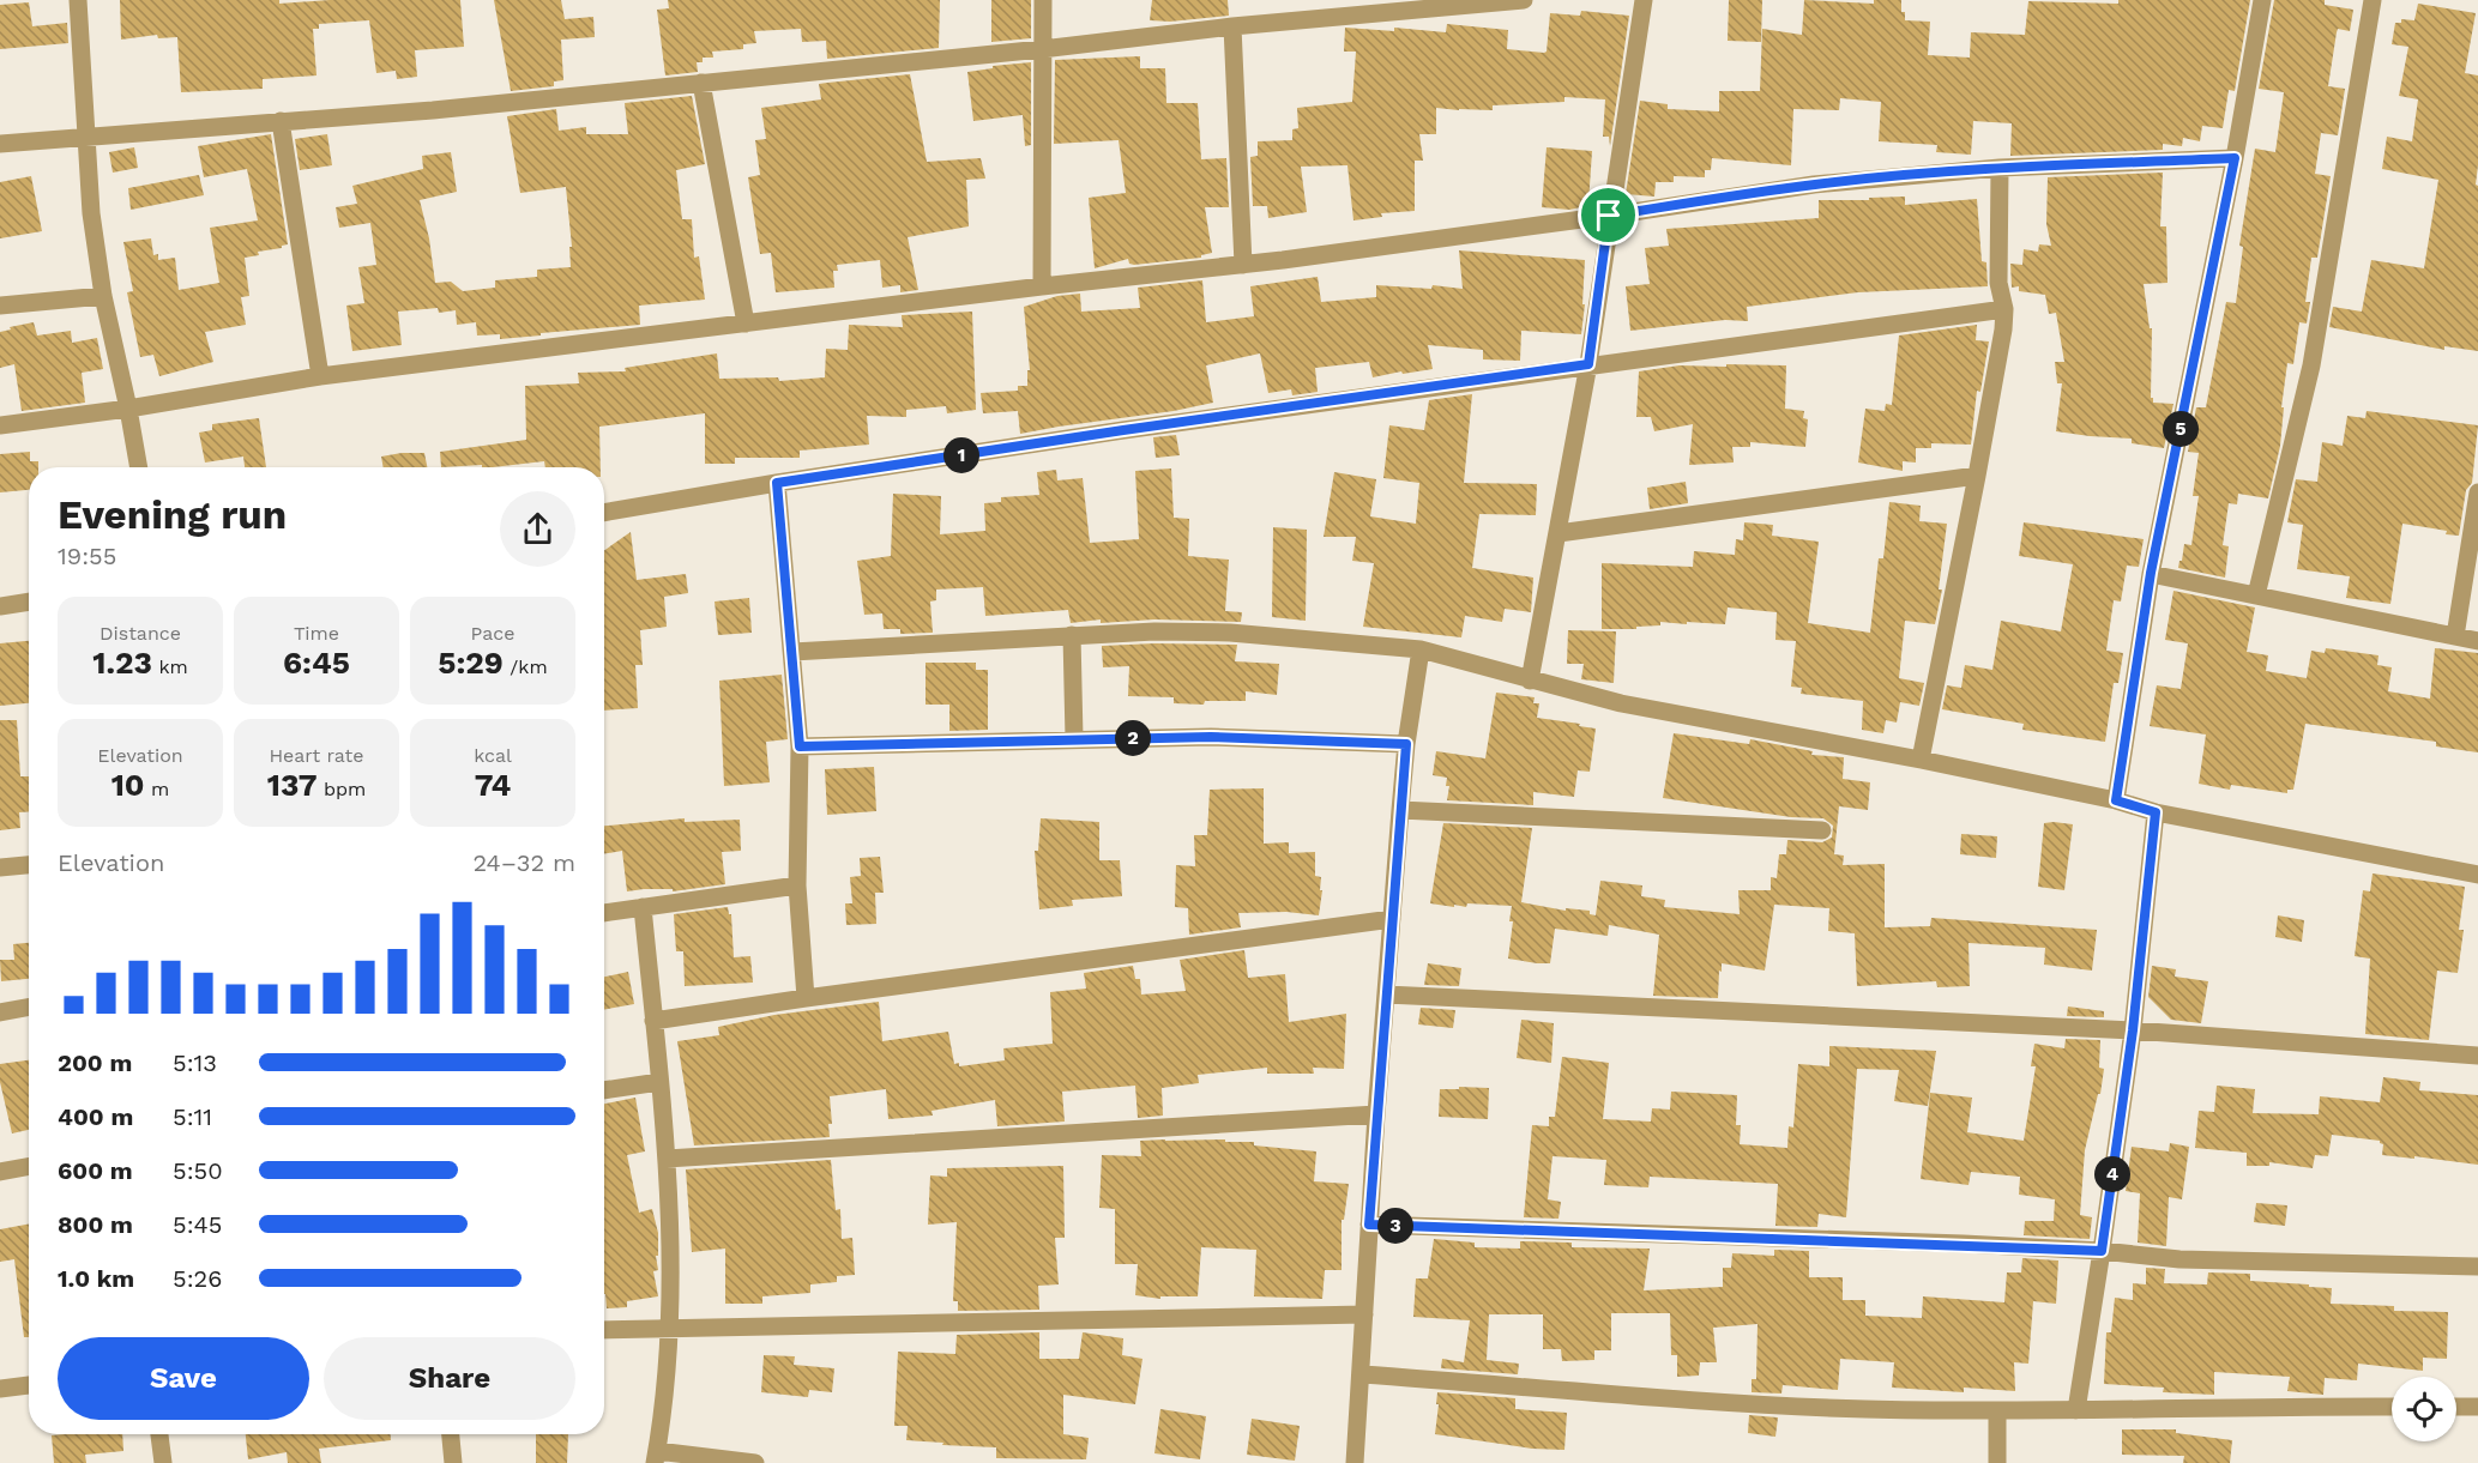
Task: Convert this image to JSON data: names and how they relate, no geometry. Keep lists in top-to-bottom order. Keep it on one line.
{"page":{"pins":["5","1","2","4","3"],"heading":["Evening run","19:55"],"stats":[["Distance","1.23 km"],["Time","6:45"],["Pace","5:29 /km"],["Elevation","10 m"],["Heart rate","137 bpm"],["kcal","74"]],"chart":["Elevation","24–32 m"],"list":[{"name":"200 m","note":"5:13"},{"name":"400 m","note":"5:11"},{"name":"600 m","note":"5:50"},{"name":"800 m","note":"5:45"},{"name":"1.0 km","note":"5:26"}],"buttons":["Save","Share"]}}
